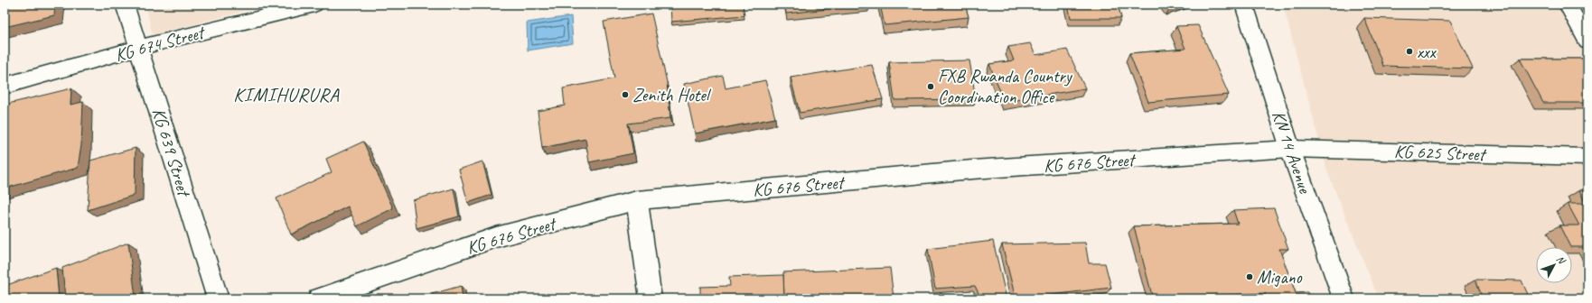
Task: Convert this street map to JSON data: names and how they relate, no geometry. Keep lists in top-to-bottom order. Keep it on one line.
{"streets":{"street":["KG 674 Street","KG 639 Street","KN 14 Avenue","KG 625 Street","KG 676 Street"]},"crossings":[["KG 674 Street","KG 639 Street"],["KN 14 Avenue","KG 625 Street"],["KN 14 Avenue","KG 676 Street"],["KG 625 Street","KG 676 Street"]],"districts":["KIMIHURURA"],"places":["xxx","FXB Rwanda Country Coordination Office","Zenith Hotel","Migano"],"north":"top right"}
